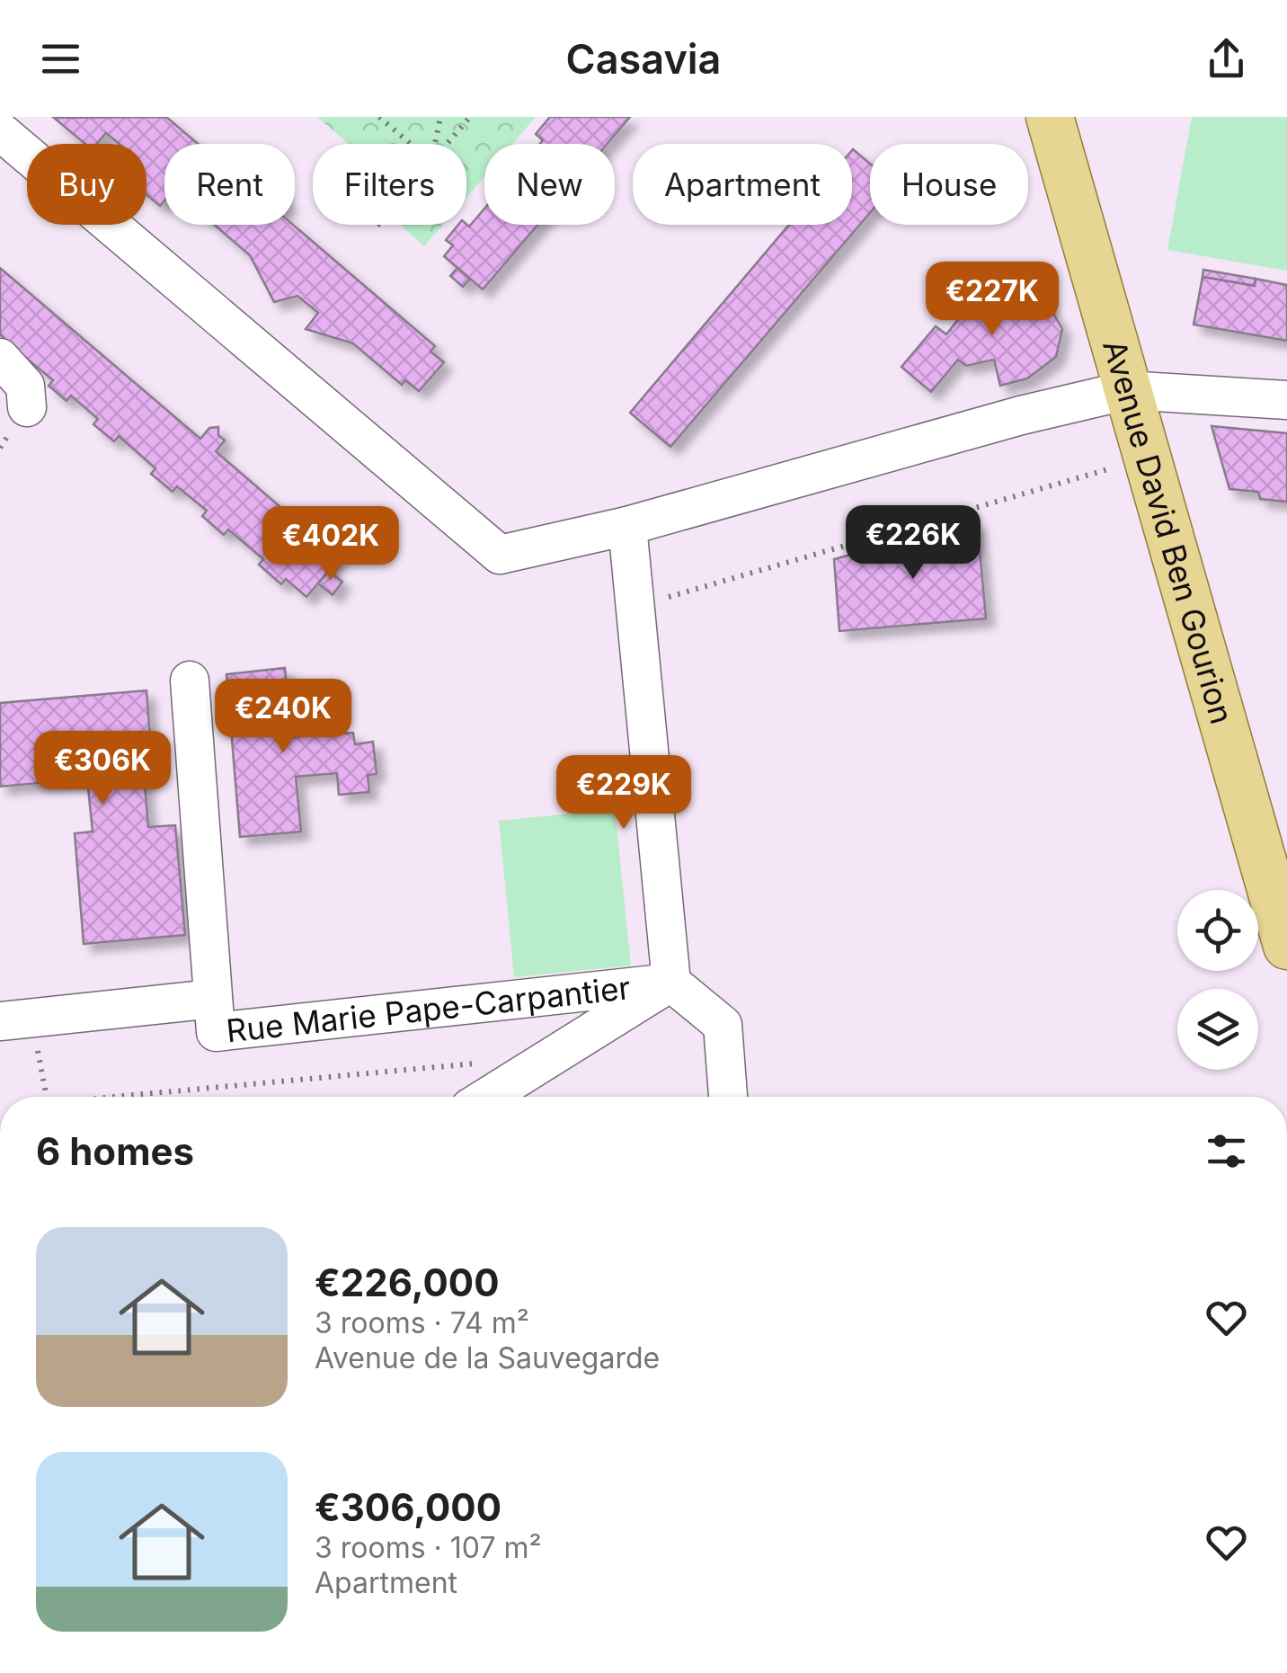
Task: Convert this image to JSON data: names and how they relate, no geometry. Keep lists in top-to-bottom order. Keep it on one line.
{"streets":{"main road":["Avenue David Ben Gourion"],"street":["Rue Marie Pape-Carpantier"]},"page":{"header":"Casavia","chip":["Buy","Rent","Filters","New","Apartment","House"],"price":["€227K","€226K","€402K","€240K","€306K","€229K"],"heading":"6 homes","list":[{"name":"€226,000","note":"3 rooms · 74 m² · Avenue de la Sauvegarde"},{"name":"€306,000","note":"3 rooms · 107 m² · Apartment"}]}}
